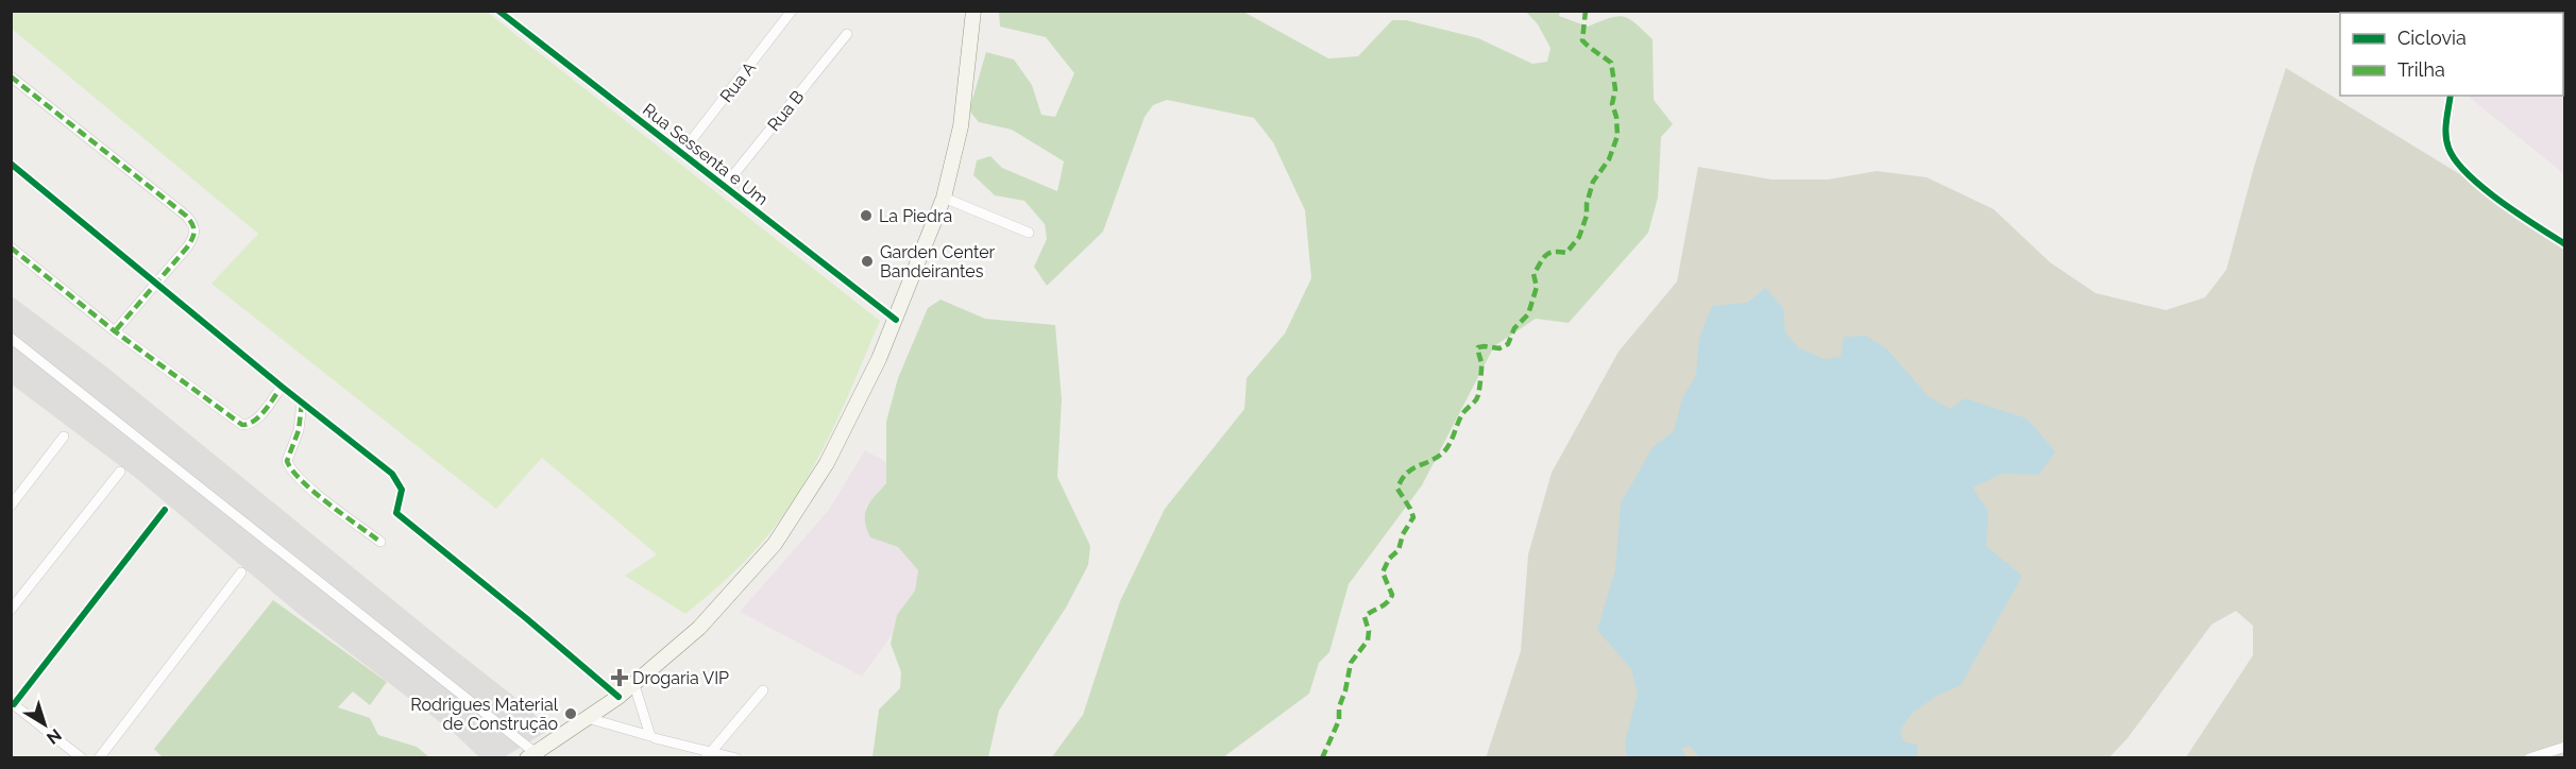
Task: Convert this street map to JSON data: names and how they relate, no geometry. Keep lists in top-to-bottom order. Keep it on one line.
{"streets":{"street":["Rua A","Rua B","Rua Sessenta e Um"]},"crossings":[["Rua A","Rua Sessenta e Um"],["Rua B","Rua Sessenta e Um"]],"places":{"other":["La Piedra","Garden Center Bandeirantes","Rodrigues Material de Construção"],"health":["Drogaria VIP"]},"legend":["Ciclovia","Trilha"],"north":"bottom right"}
